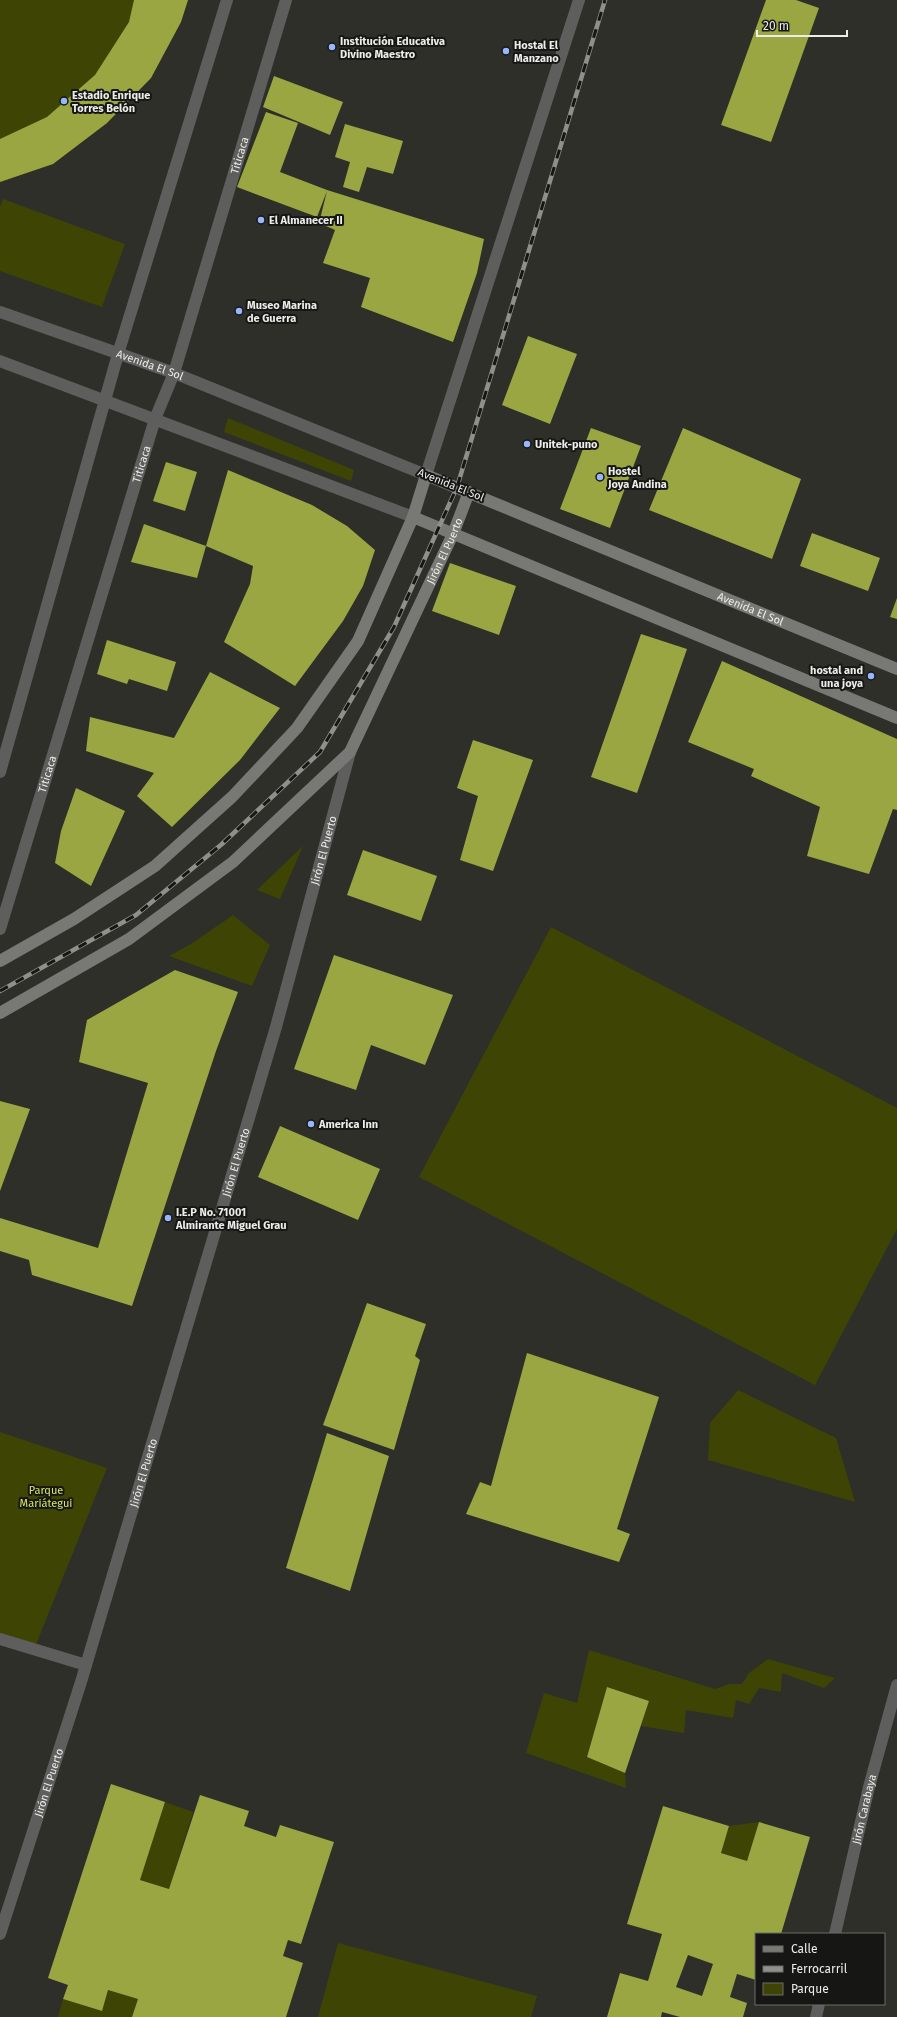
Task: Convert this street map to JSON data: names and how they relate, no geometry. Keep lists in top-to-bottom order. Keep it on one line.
{"streets":{"main road":["Avenida El Sol","Jirón El Puerto"],"street":["Titicaca","Jirón Carabaya"]},"crossings":[["Titicaca","Avenida El Sol"],["Avenida El Sol","Jirón El Puerto"]],"parks":["Parque Mariátegui"],"places":["Institución Educativa Divino Maestro","Hostal El Manzano","Estadio Enrique Torres Belón","El Almanecer II","Museo Marina de Guerra","Unitek-puno","Hostel Joya Andina","hostal and una joya","America Inn","I.E.P No. 71001 Almirante Miguel Grau"],"legend":["Calle","Ferrocarril","Parque"],"scale_bar":"20 m"}
